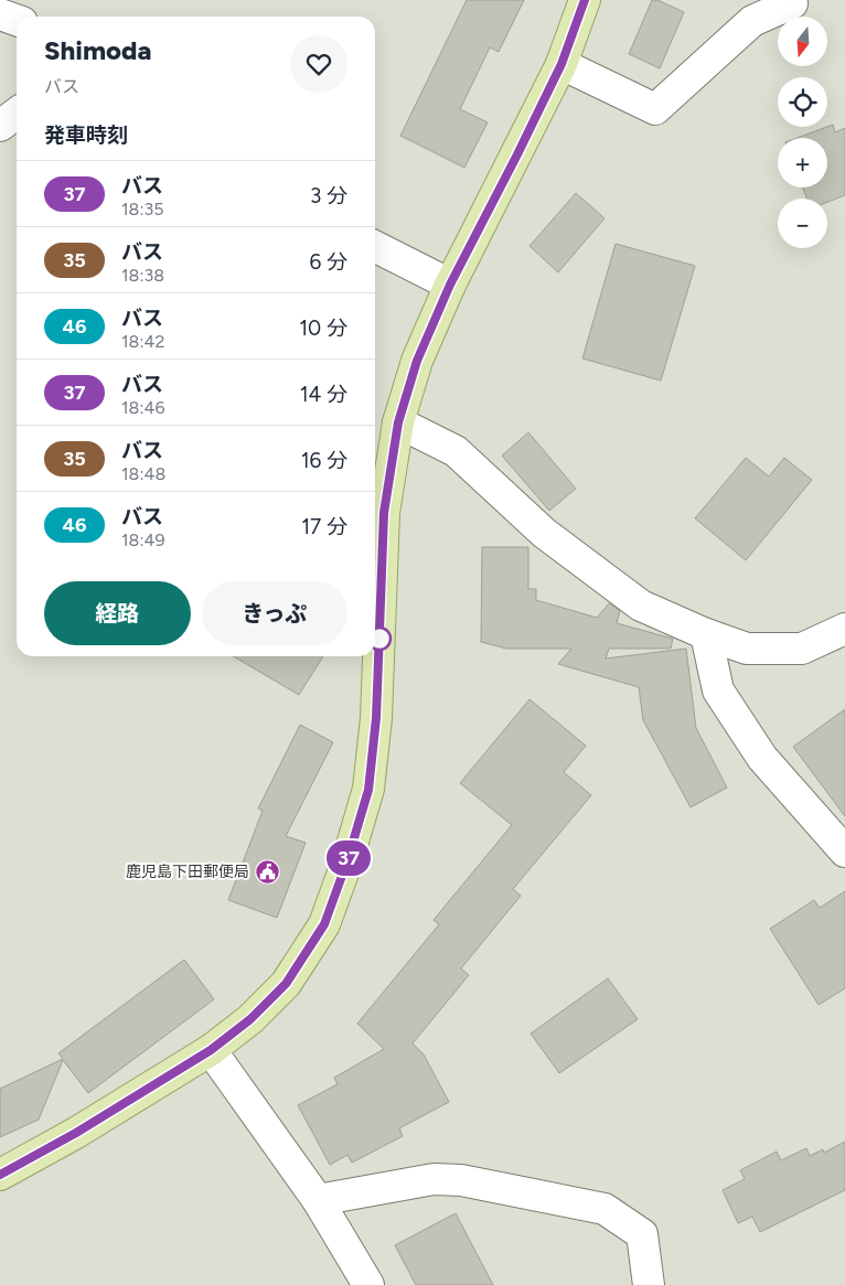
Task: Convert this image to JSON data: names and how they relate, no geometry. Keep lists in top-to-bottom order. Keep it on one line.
{"places":{"public building":["鹿児島下田郵便局"]},"lines":["bus line 37"],"north":"bottom","page":{"on_map":"37","map_buttons":["+","−"],"heading":[["Shimoda","バス"],"発車時刻"],"list":[{"mark":"37","name":"バス","note":"18:35","value":"3 分"},{"mark":"35","name":"バス","note":"18:38","value":"6 分"},{"mark":"46","name":"バス","note":"18:42","value":"10 分"},{"mark":"37","name":"バス","note":"18:46","value":"14 分"},{"mark":"35","name":"バス","note":"18:48","value":"16 分"},{"mark":"46","name":"バス","note":"18:49","value":"17 分"}],"buttons":["経路","きっぷ"]}}
